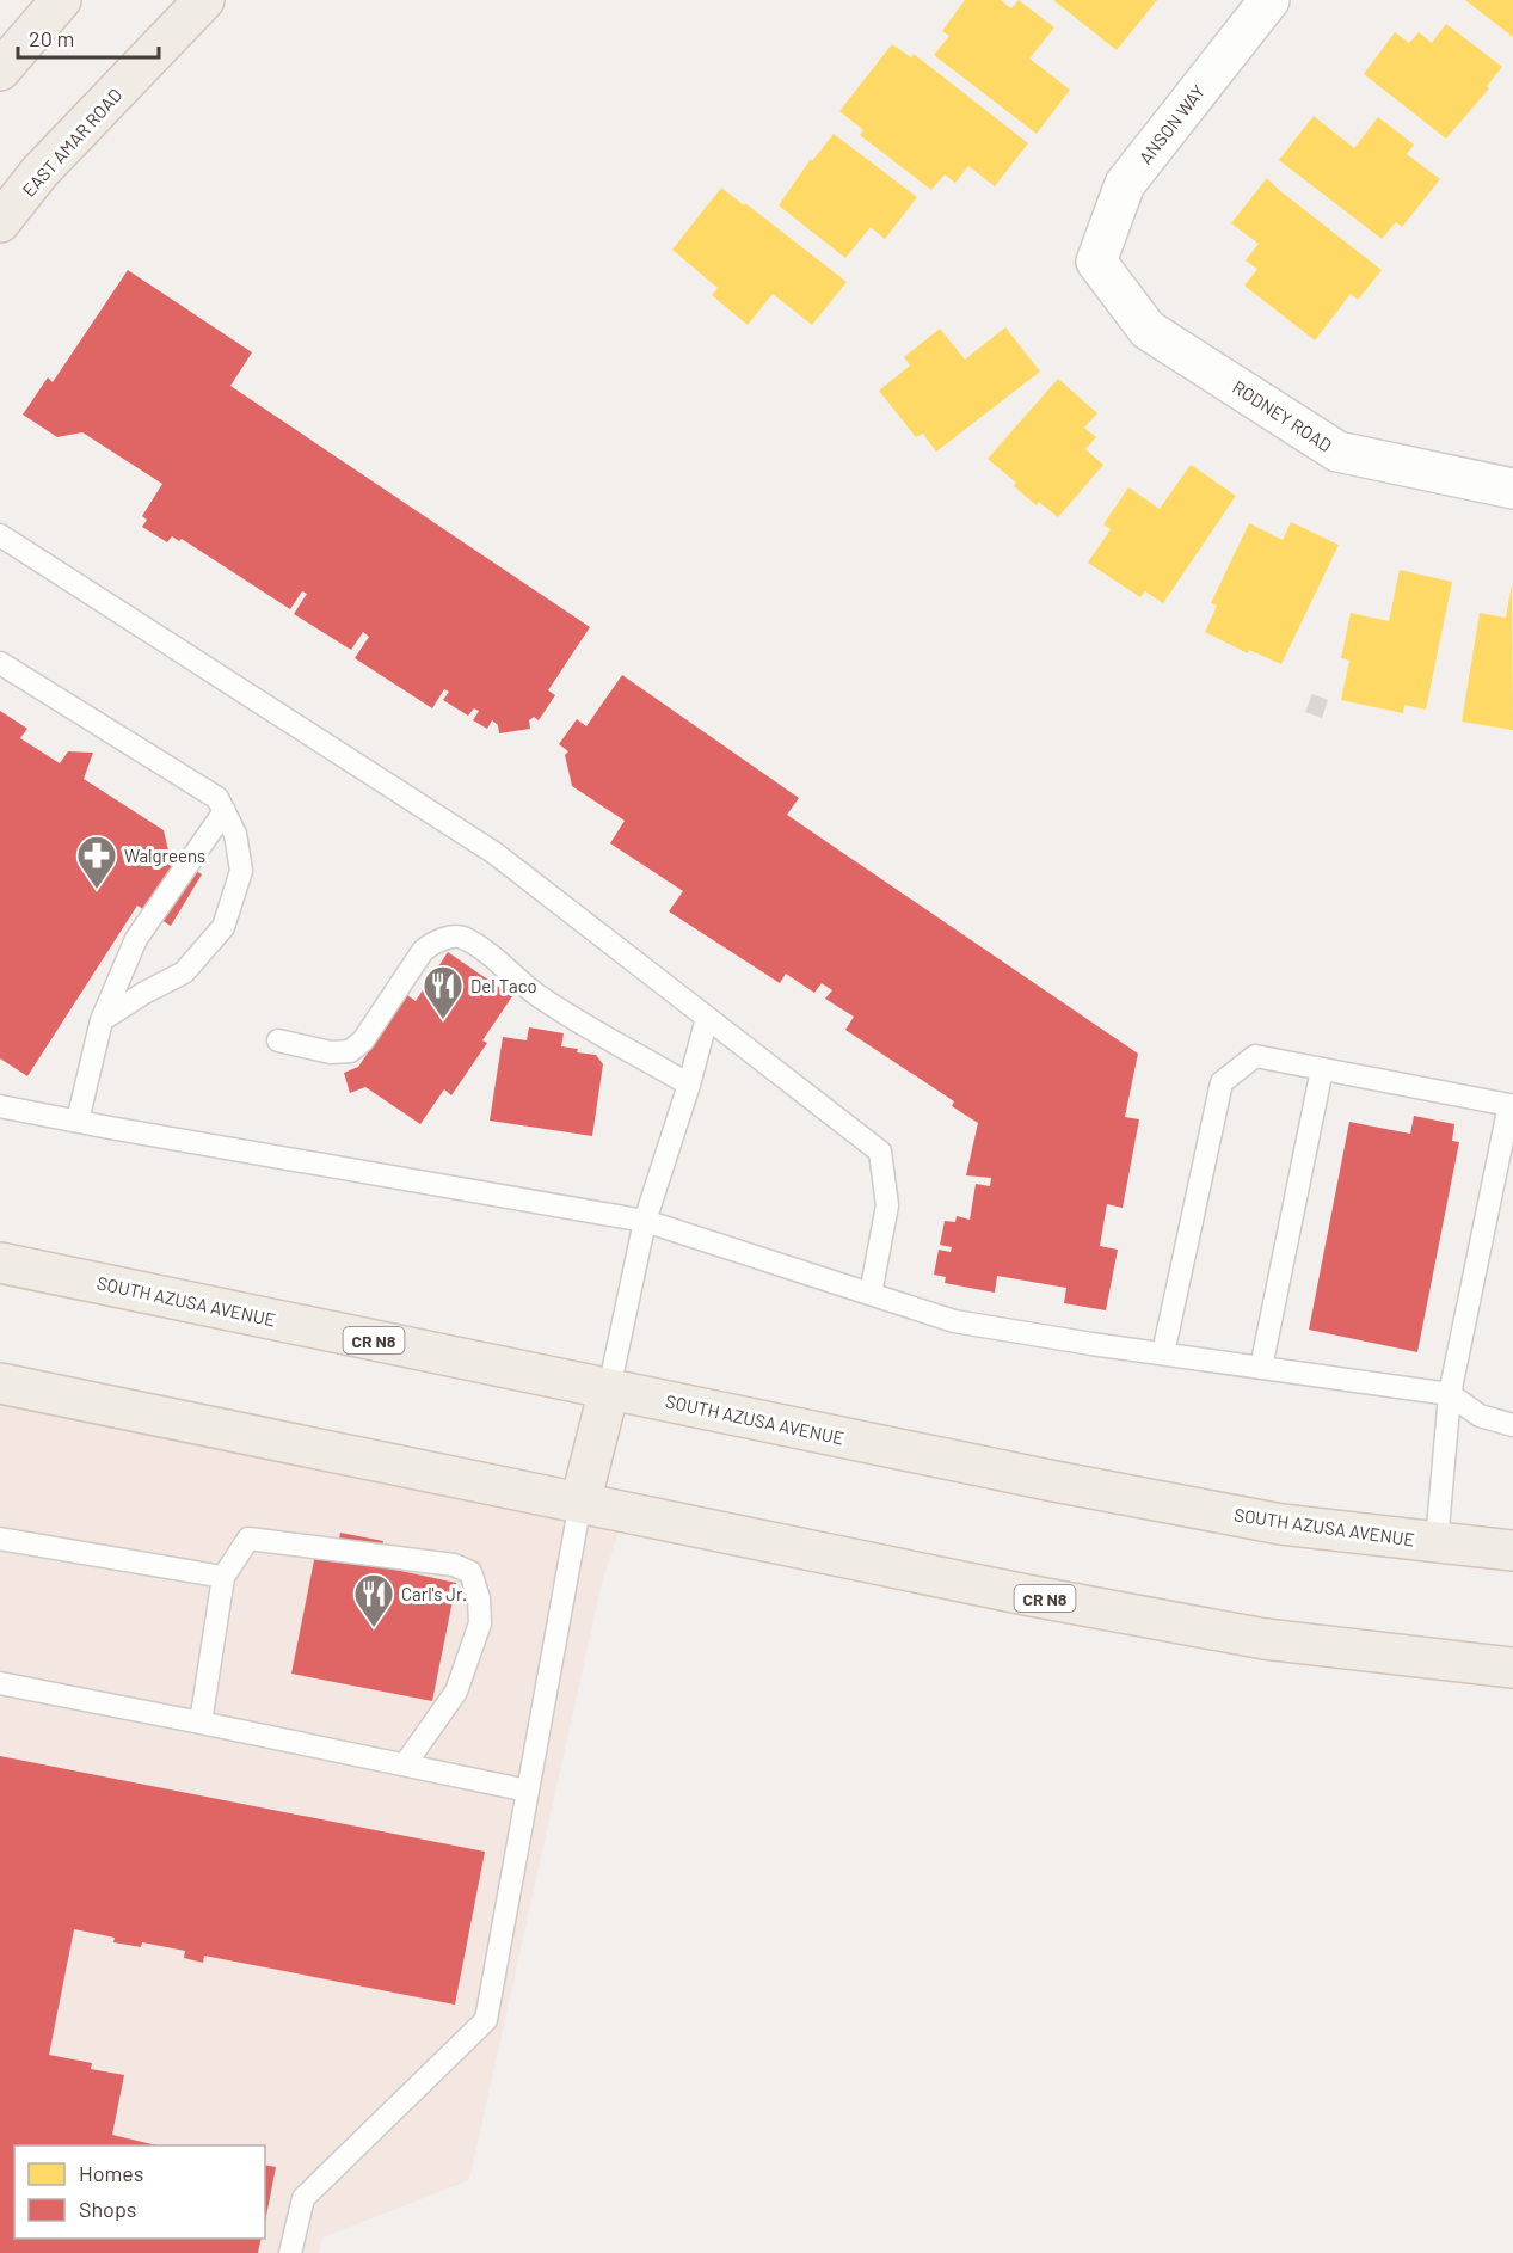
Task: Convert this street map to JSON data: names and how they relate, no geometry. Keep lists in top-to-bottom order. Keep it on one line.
{"streets":{"main road":["EAST AMAR ROAD","SOUTH AZUSA AVENUE","CR N8"],"street":["ANSON WAY","RODNEY ROAD"]},"crossings":[["ANSON WAY","RODNEY ROAD"]],"places":{"pharmacy":["Walgreens"],"restaurant":["Del Taco","Carl's Jr."]},"legend":["Homes","Shops"],"scale_bar":"20 m"}
